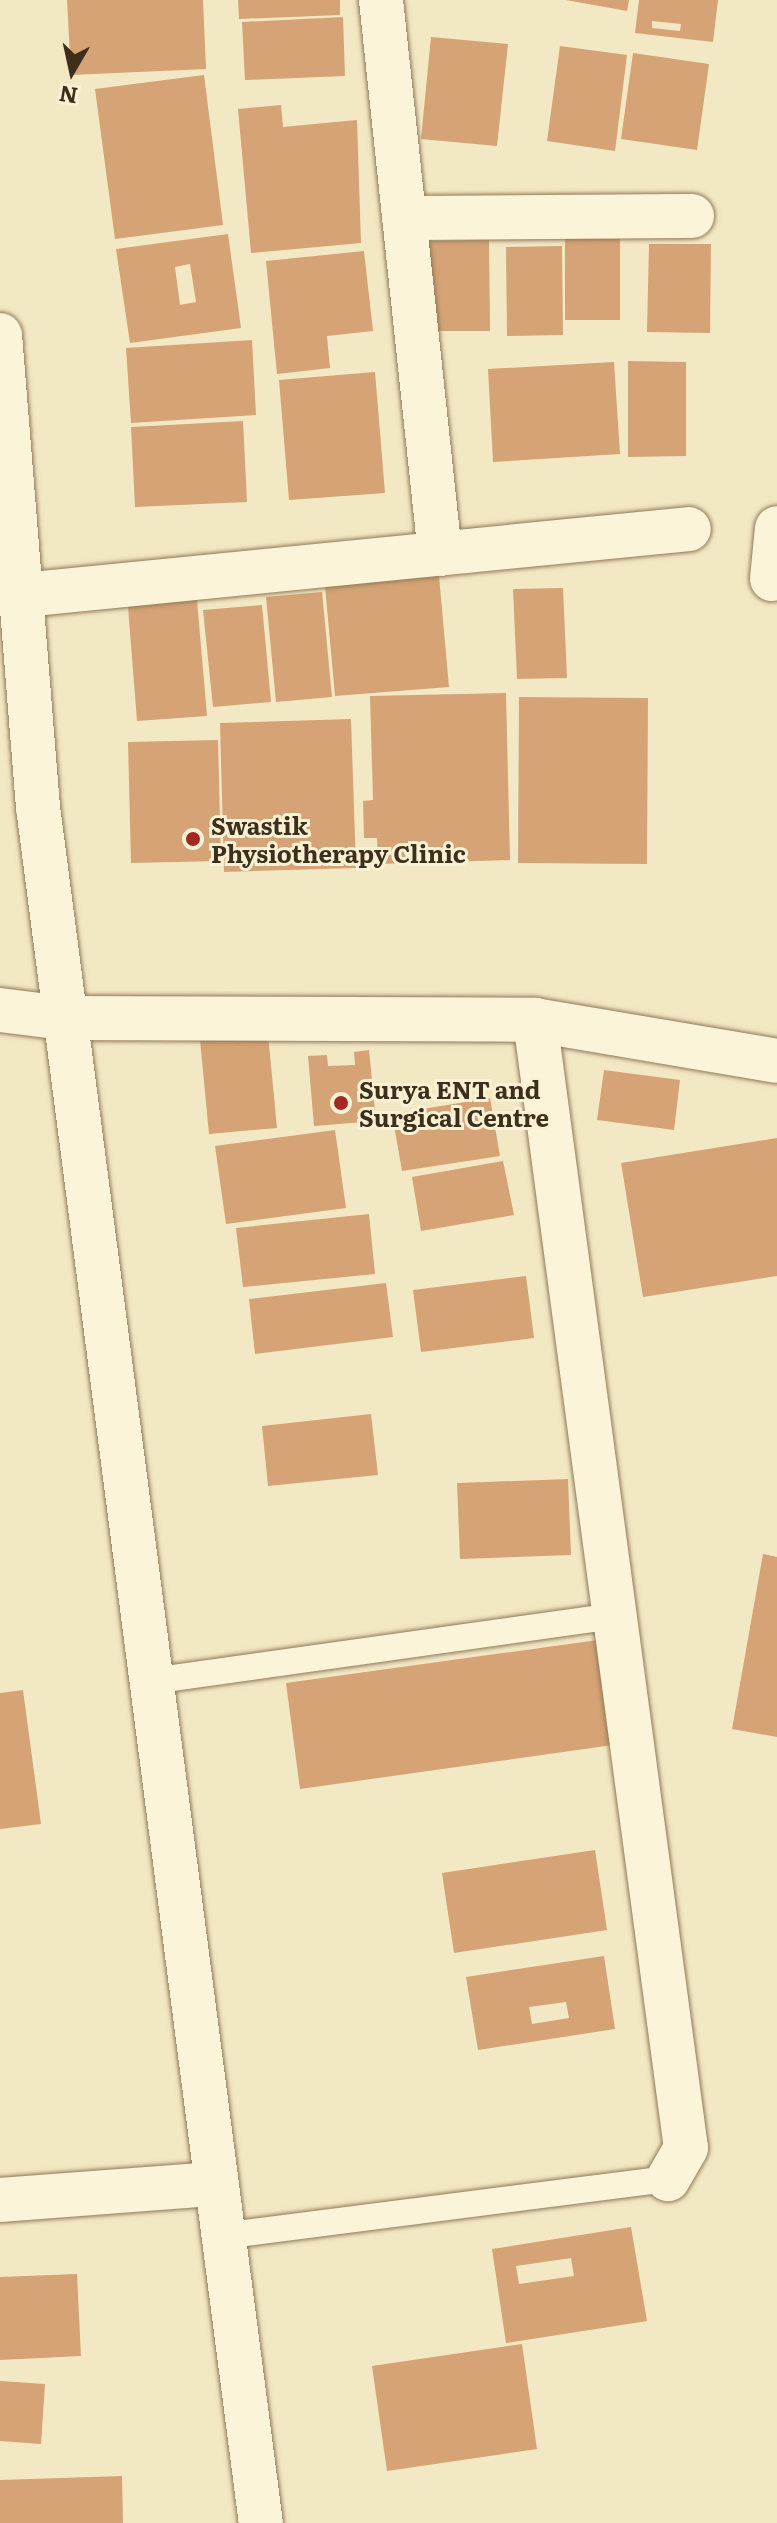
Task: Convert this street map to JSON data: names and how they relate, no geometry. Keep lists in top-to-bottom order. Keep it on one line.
{"places":["Swastik Physiotherapy Clinic","Surya ENT and Surgical Centre"],"north":"bottom"}
